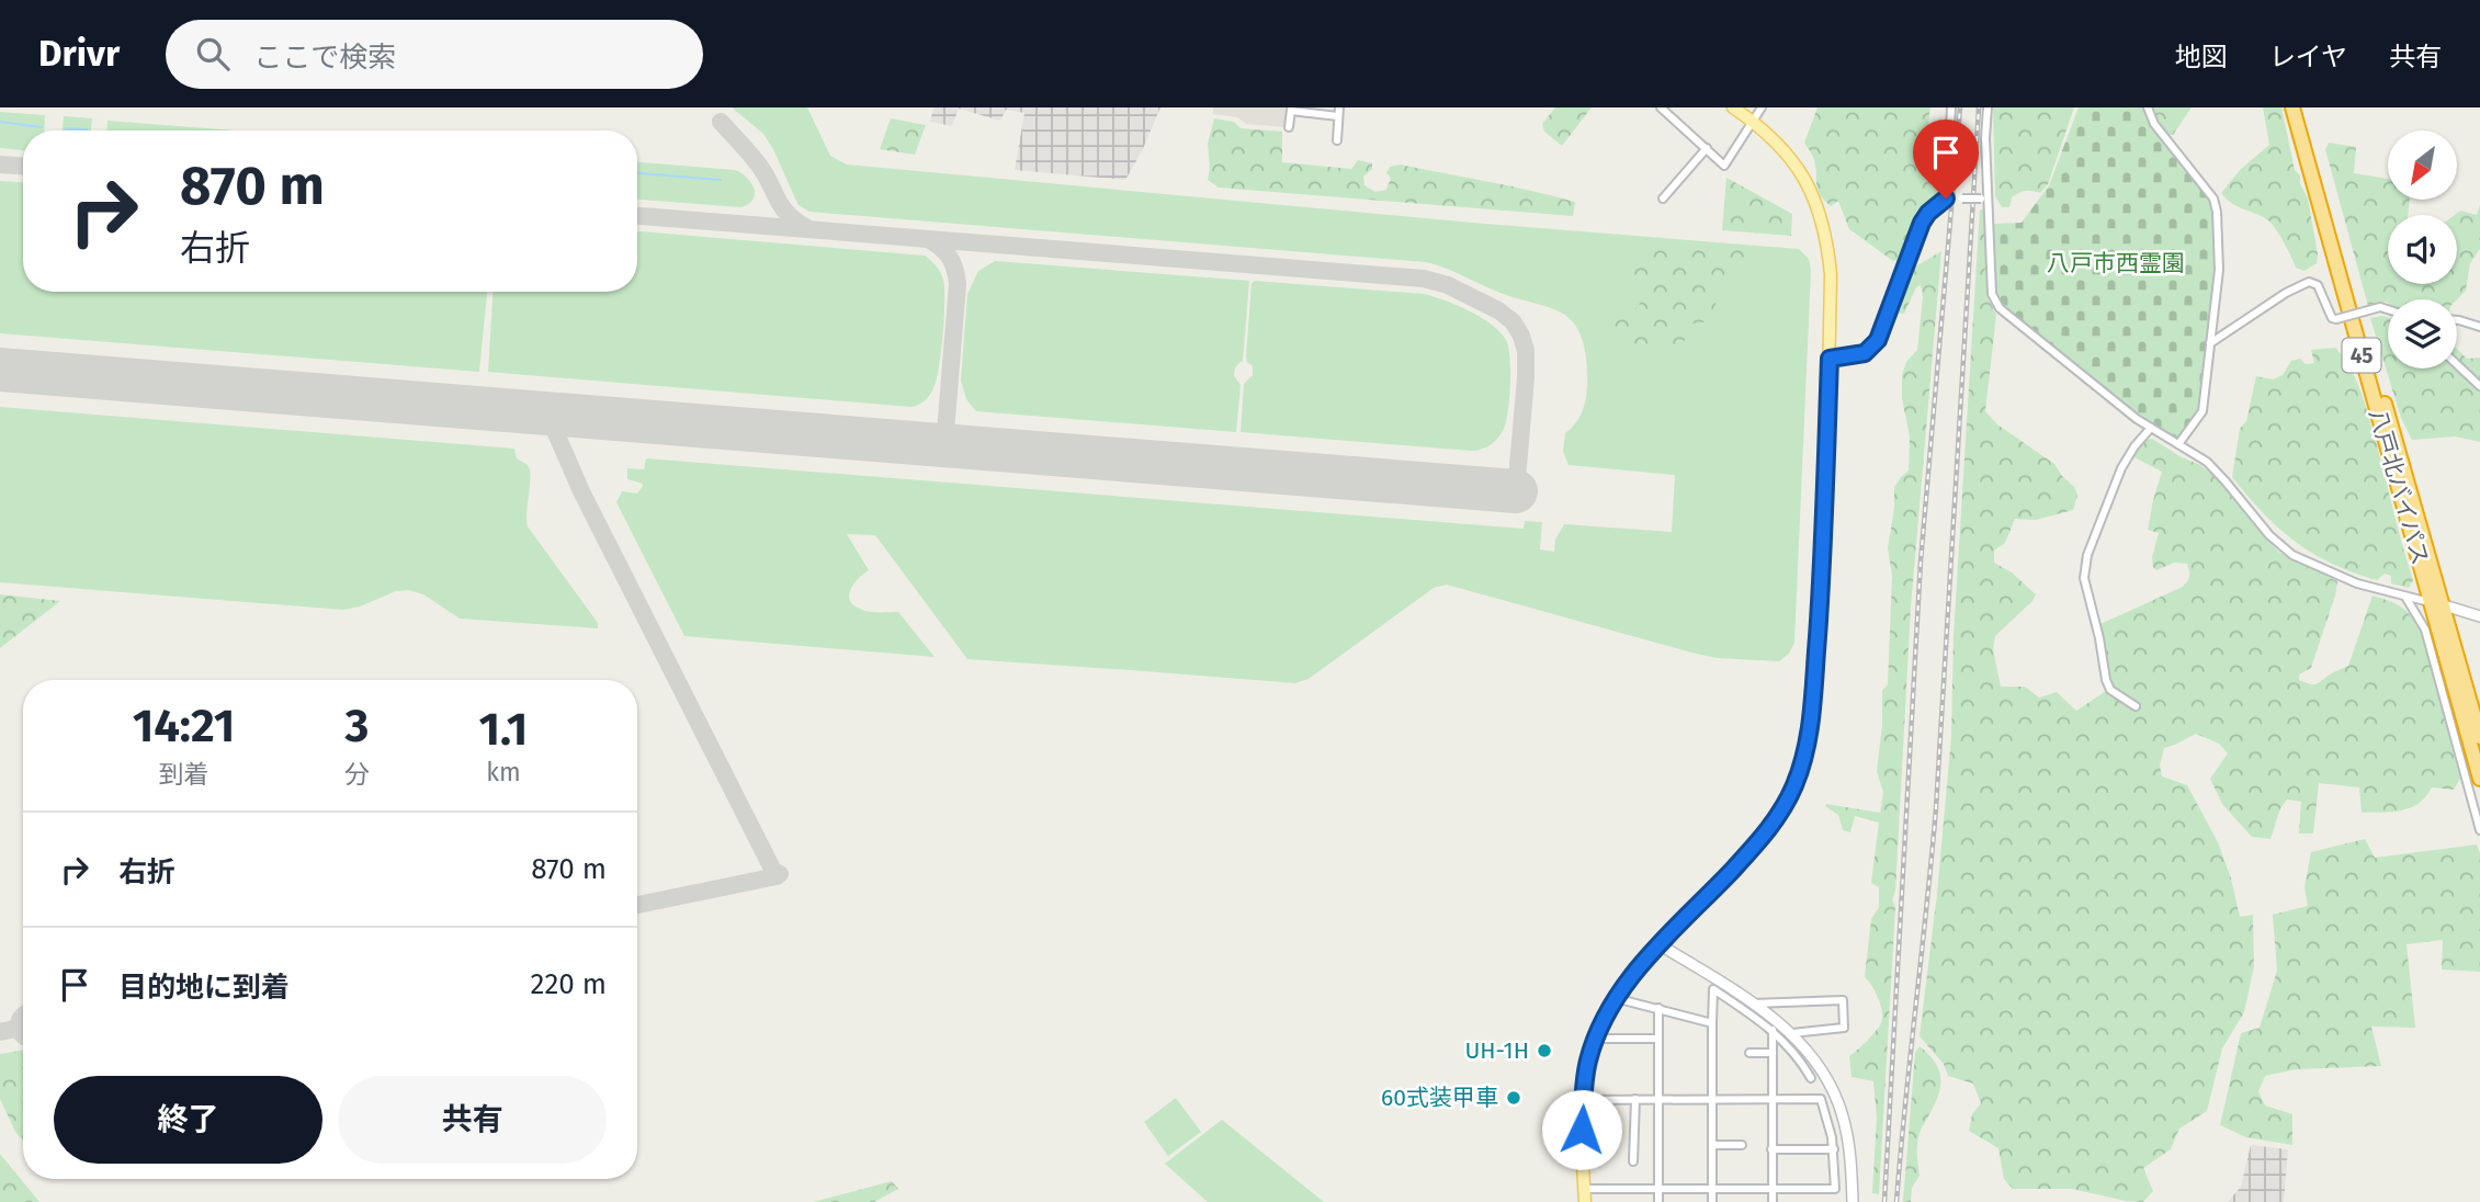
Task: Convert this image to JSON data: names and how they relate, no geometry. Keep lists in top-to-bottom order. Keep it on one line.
{"streets":{"highway":["45","八戸北バイパス"]},"parks":["八戸市西霊園"],"places":["UH-1H","60式装甲車"],"north":"bottom left","page":{"header":"Drivr","search":"ここで検索","nav":["地図","レイヤ","共有"],"turn":["870 m","右折"],"eta":["14:21","到着","3","分","1.1","km"],"list":[{"name":"右折","value":"870 m"},{"name":"目的地に到着","value":"220 m"}],"buttons":["終了","共有"]}}
